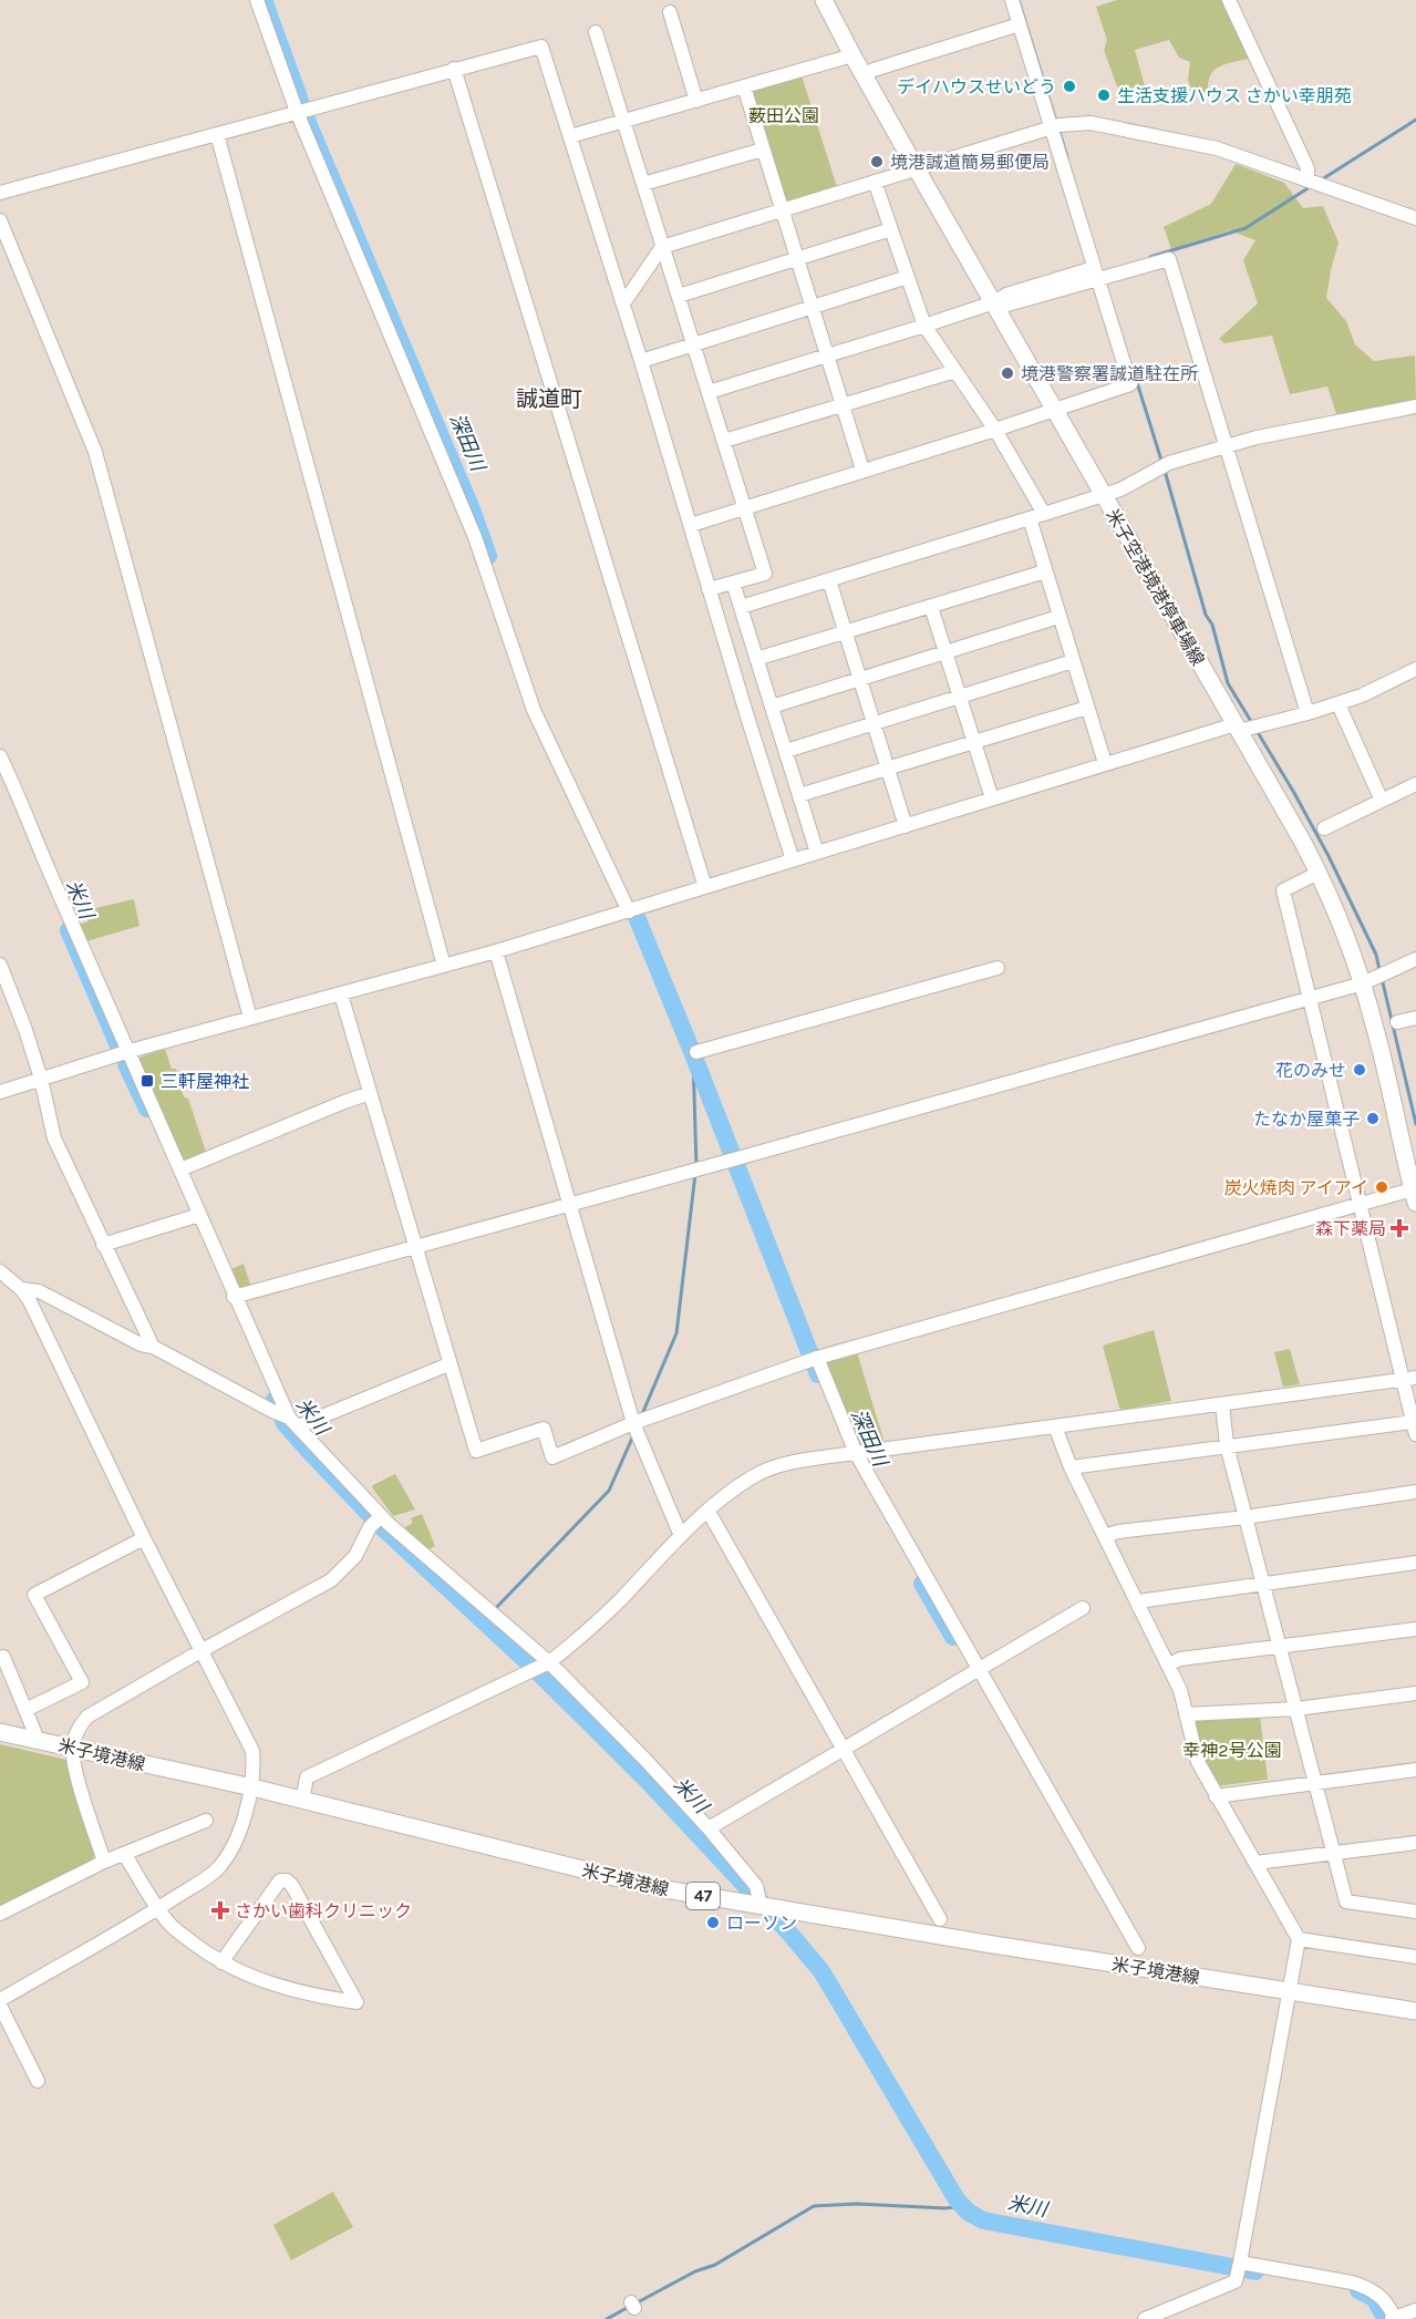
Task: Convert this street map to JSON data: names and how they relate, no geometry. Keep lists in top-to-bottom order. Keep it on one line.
{"streets":{"main road":["米子空港境港停車場線","米子境港線","47"]},"districts":["誠道町"],"water":["深田川","米川"],"parks":["薮田公園","幸神2号公園"],"places":{"other":["デイハウスせいどう","生活支援ハウス さかい幸朋苑","境港誠道簡易郵便局","境港警察署誠道駐在所","花のみせ","たなか屋菓子","炭火焼肉 アイアイ","ローソン"],"transit":["三軒屋神社"],"health":["森下薬局","さかい歯科クリニック"]}}
